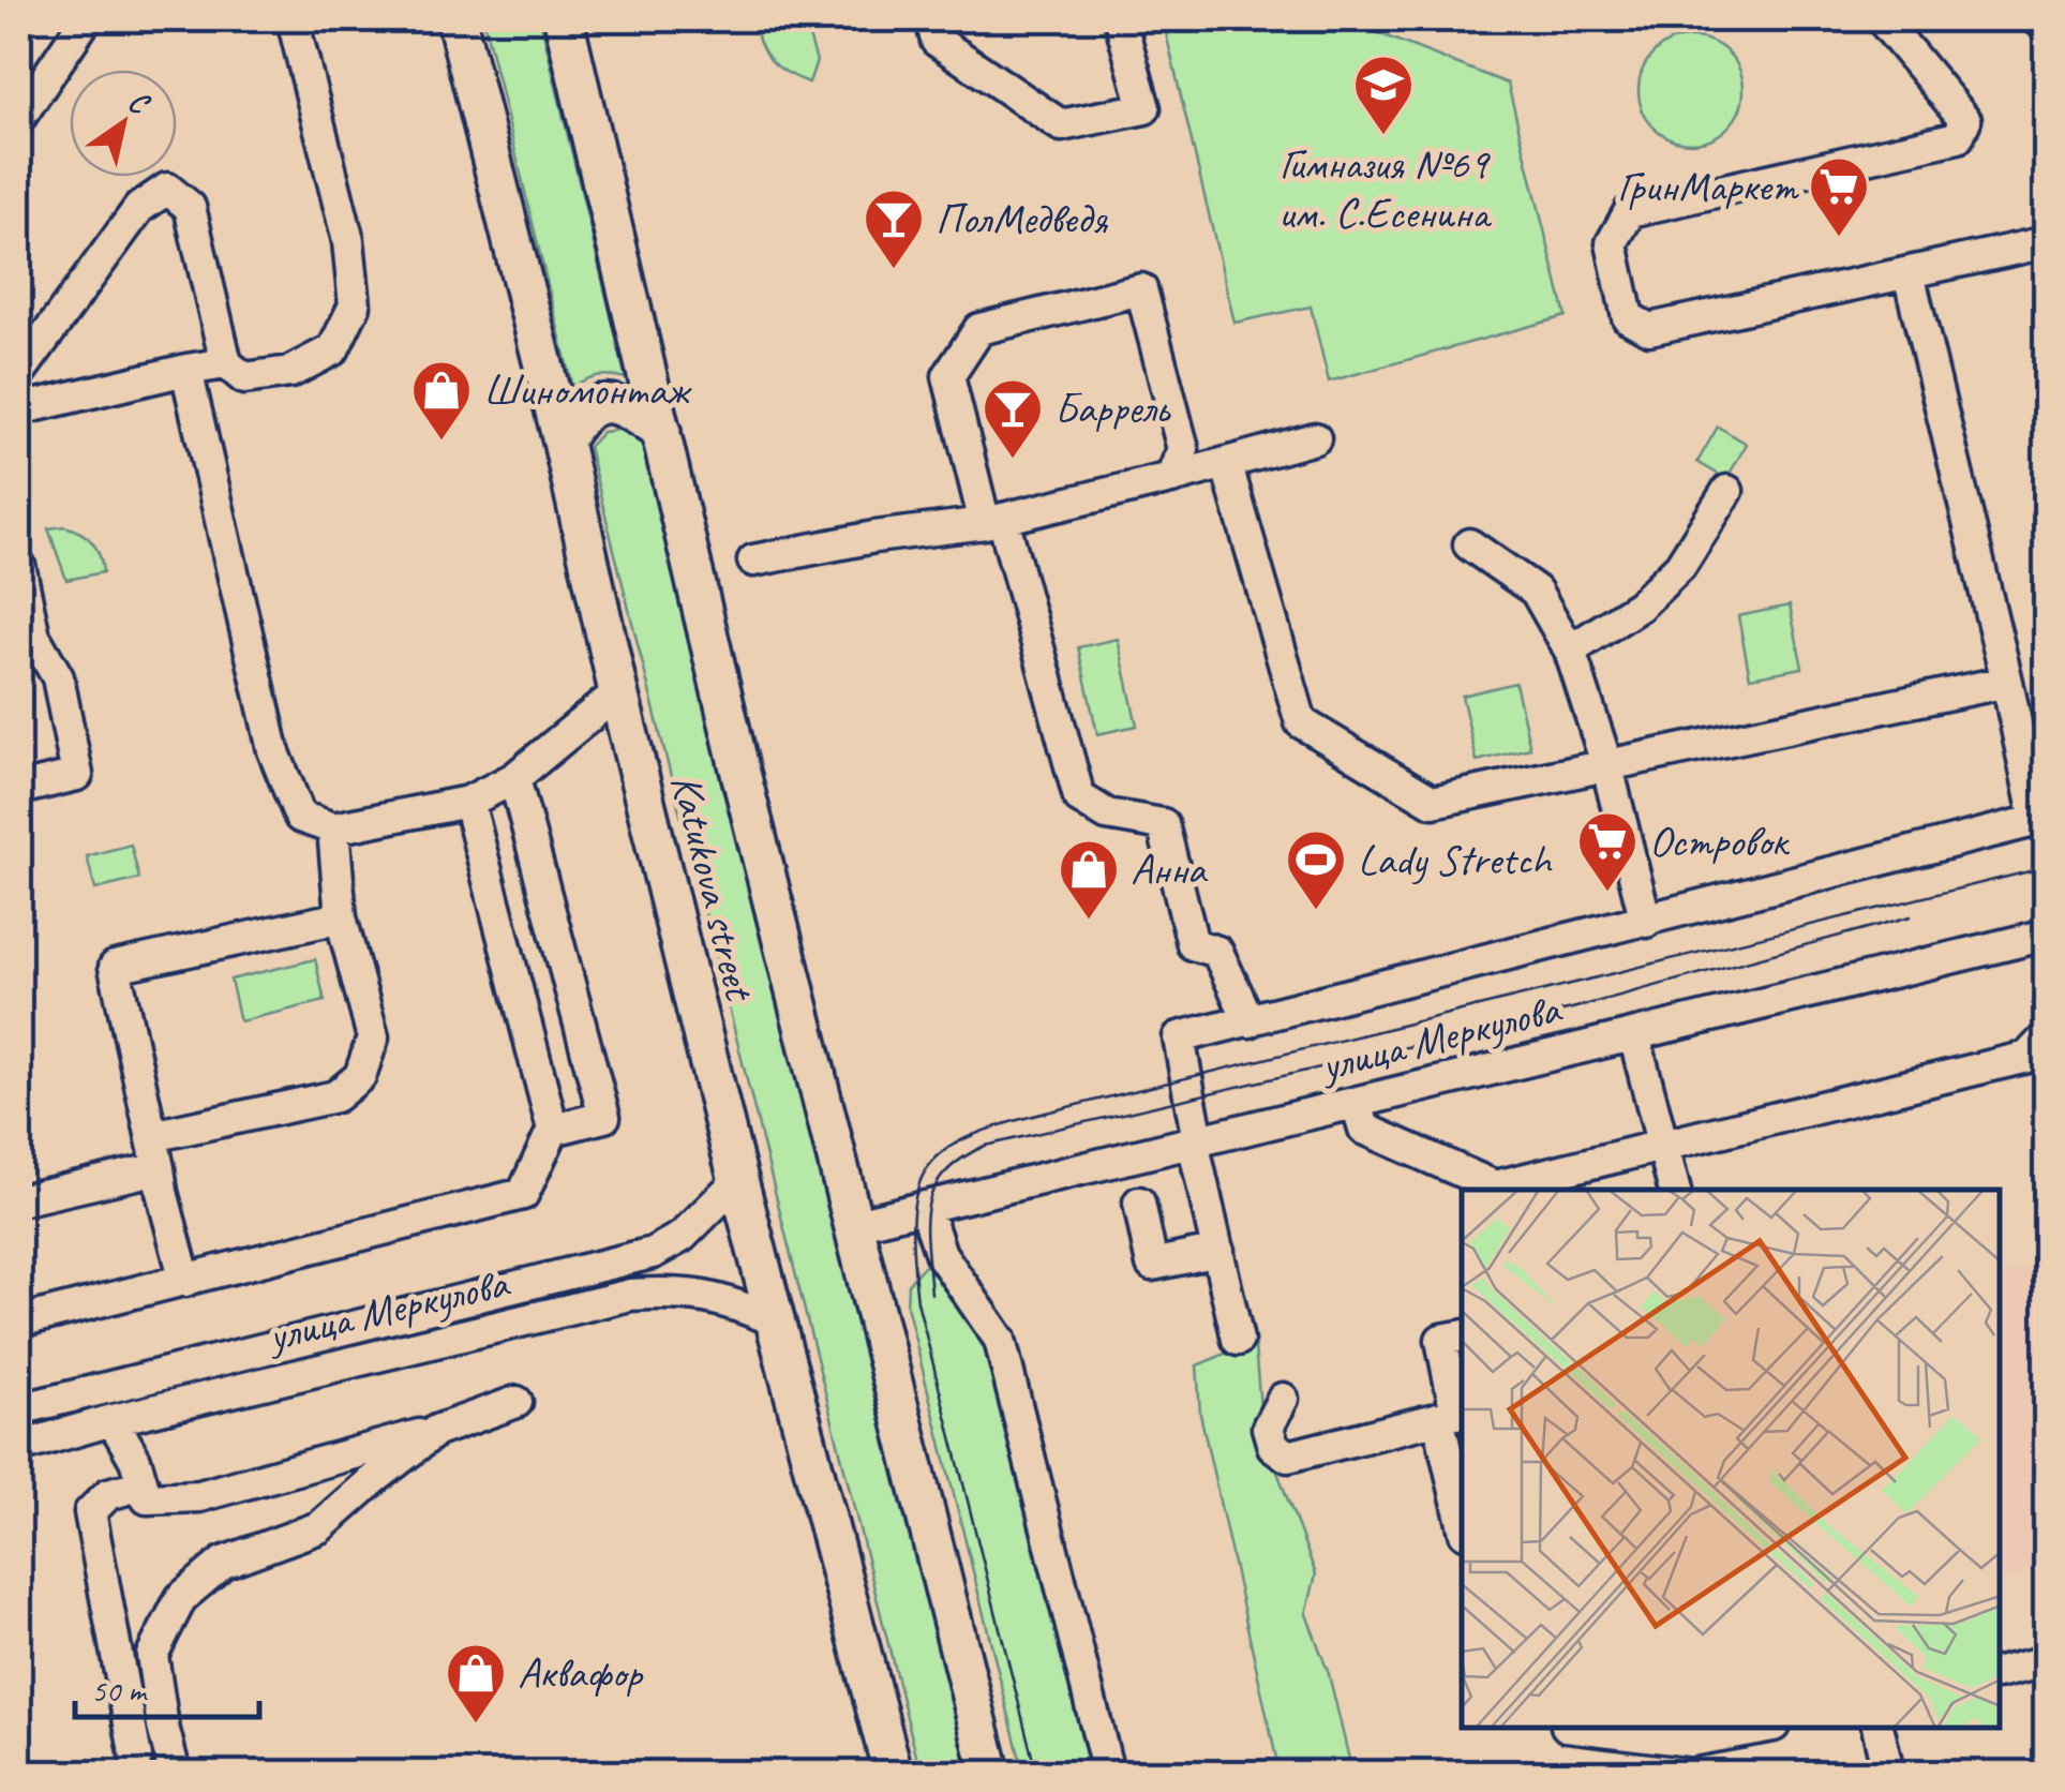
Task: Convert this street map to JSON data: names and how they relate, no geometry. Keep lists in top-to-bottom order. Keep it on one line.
{"streets":{"main road":["Katukova street"],"street":["улица Меркулова"]},"crossings":[["Katukova street","улица Меркулова"]],"places":{"school or university":["Гимназия №69 им. С.Есенина"],"supermarket":["ГринМаркет","Островок"],"bar":["ПолМедведя","Баррель"],"shop":["Шиномонтаж","Анна","Аквафор"],"sports":["Lady Stretch"]},"scale_bar":"50 m","north":"top right"}
